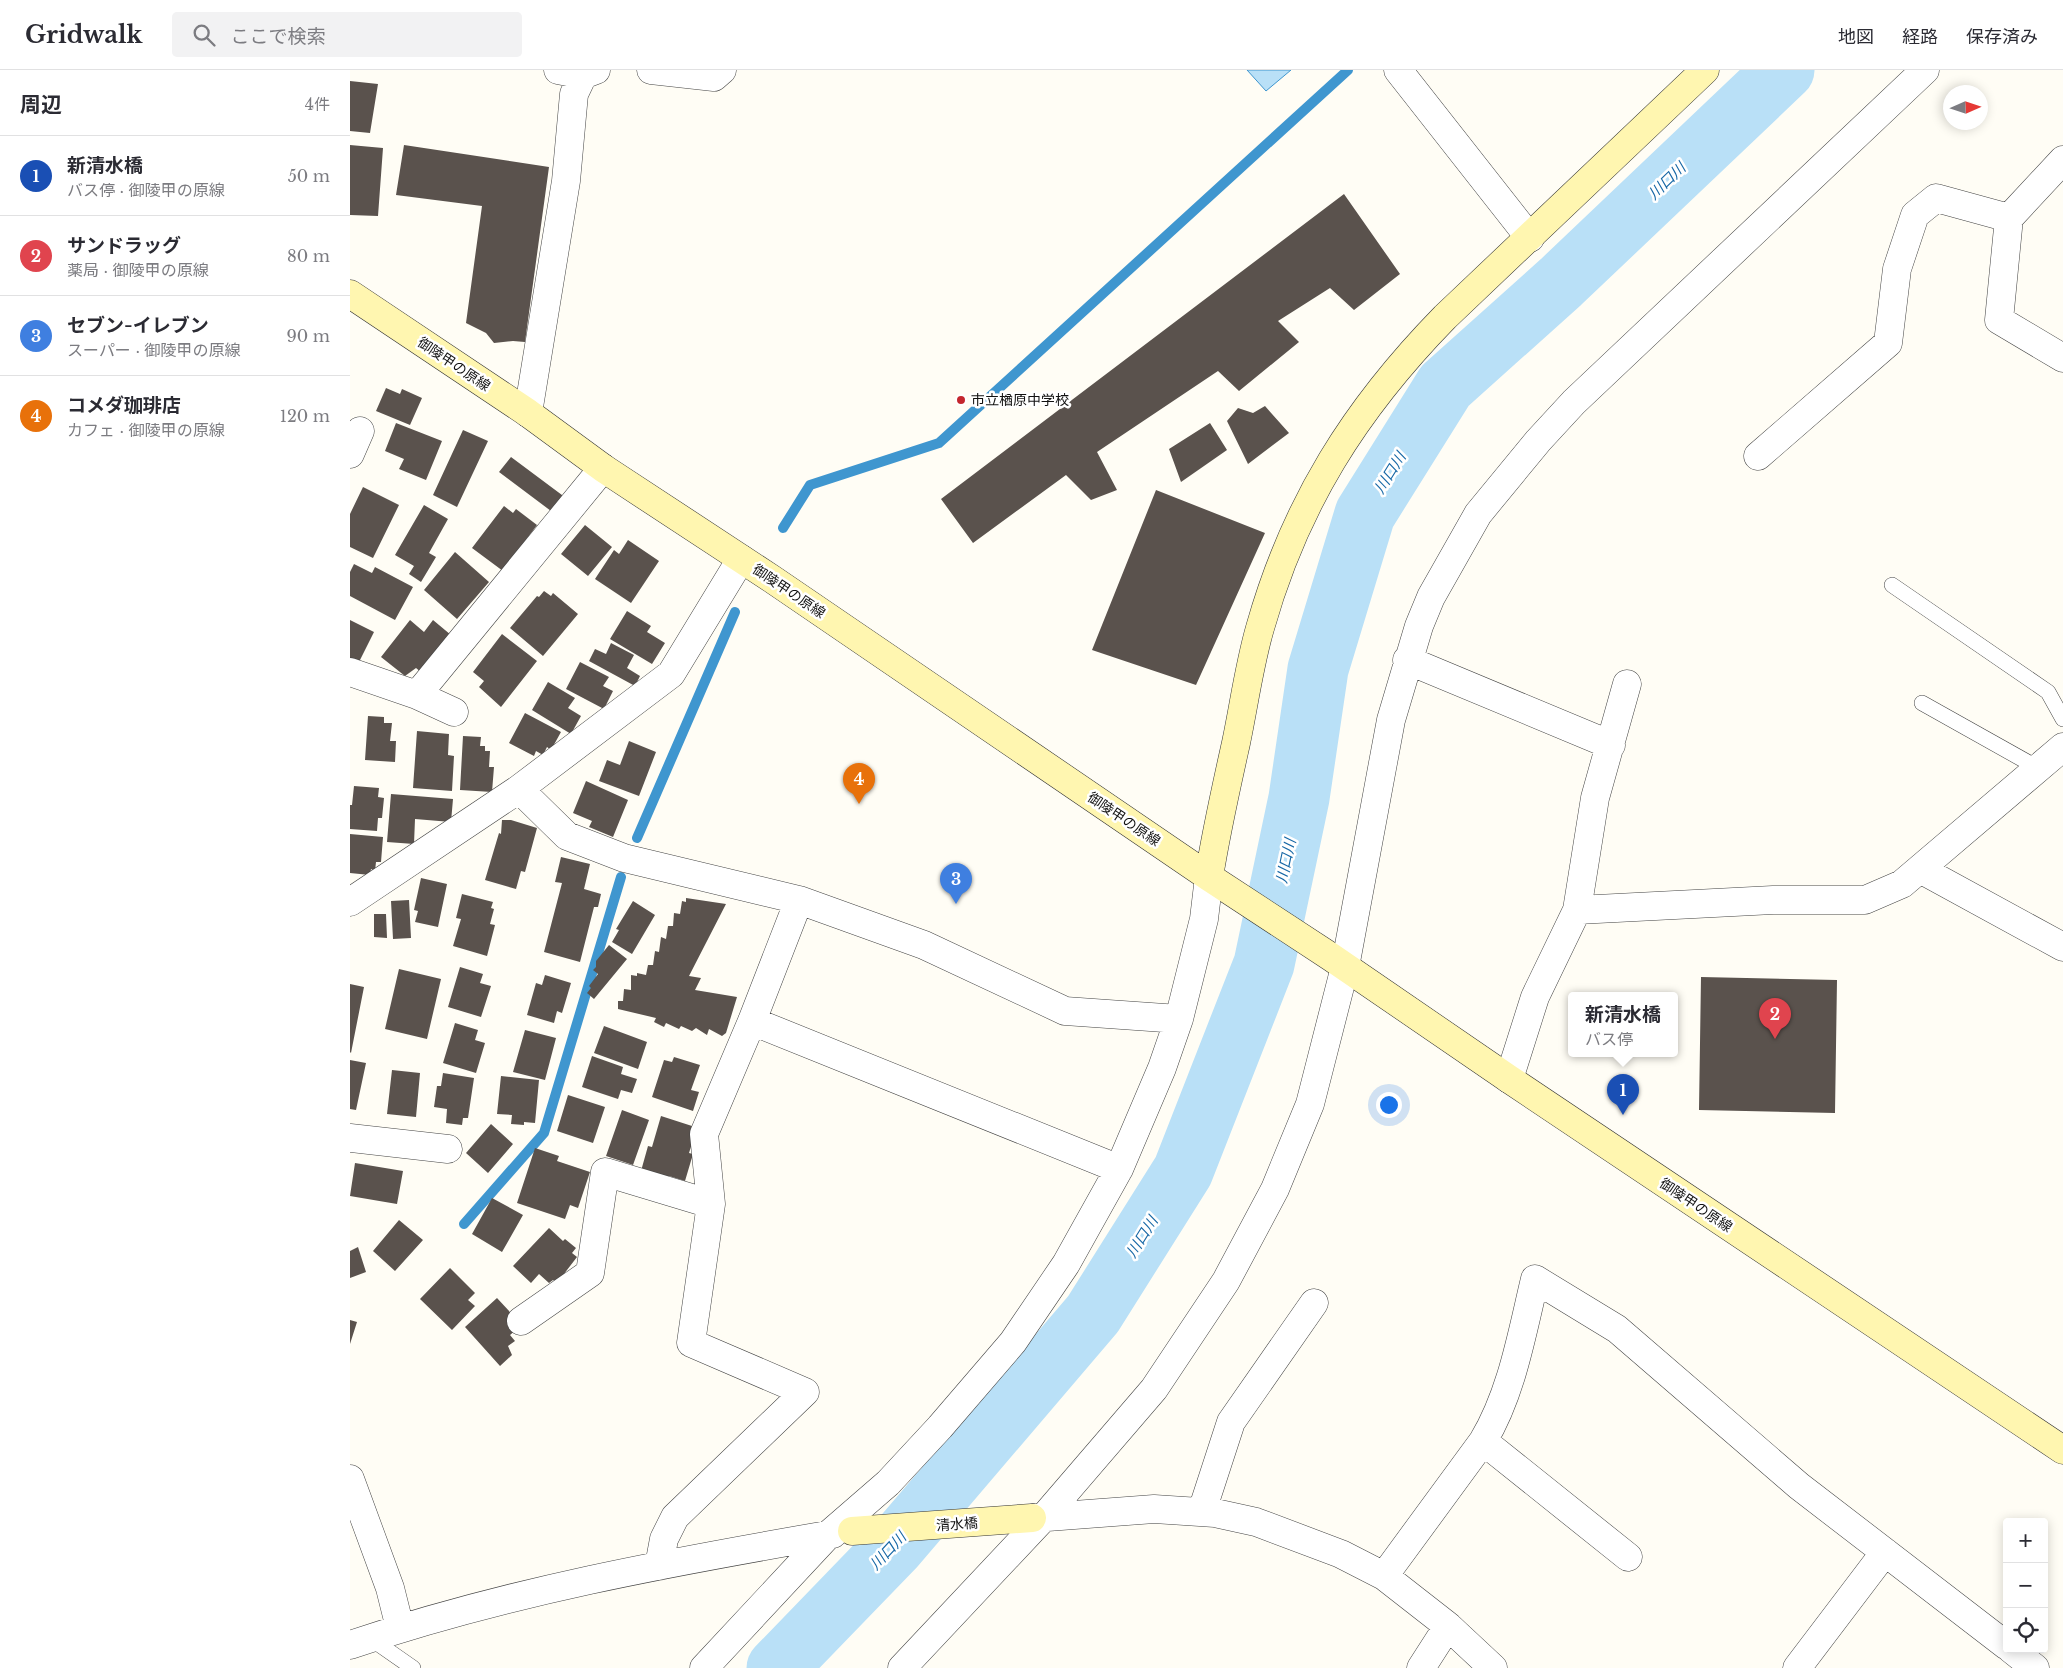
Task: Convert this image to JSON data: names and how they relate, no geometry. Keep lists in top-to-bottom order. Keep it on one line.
{"streets":{"street":["御陵甲の原線","清水橋"]},"water":["川口川"],"places":["市立楢原中学校"],"north":"right","page":{"header":"Gridwalk","search":"ここで検索","nav":["地図","経路","保存済み"],"heading":["周辺","4件"],"list":[{"mark":"1","name":"新清水橋","note":"バス停 · 御陵甲の原線","value":"50 m"},{"mark":"2","name":"サンドラッグ","note":"薬局 · 御陵甲の原線","value":"80 m"},{"mark":"3","name":"セブン-イレブン","note":"スーパー · 御陵甲の原線","value":"90 m"},{"mark":"4","name":"コメダ珈琲店","note":"カフェ · 御陵甲の原線","value":"120 m"}],"pins":["4","3","2","1"],"popup":["新清水橋","バス停"],"map_buttons":["+","−"]}}
